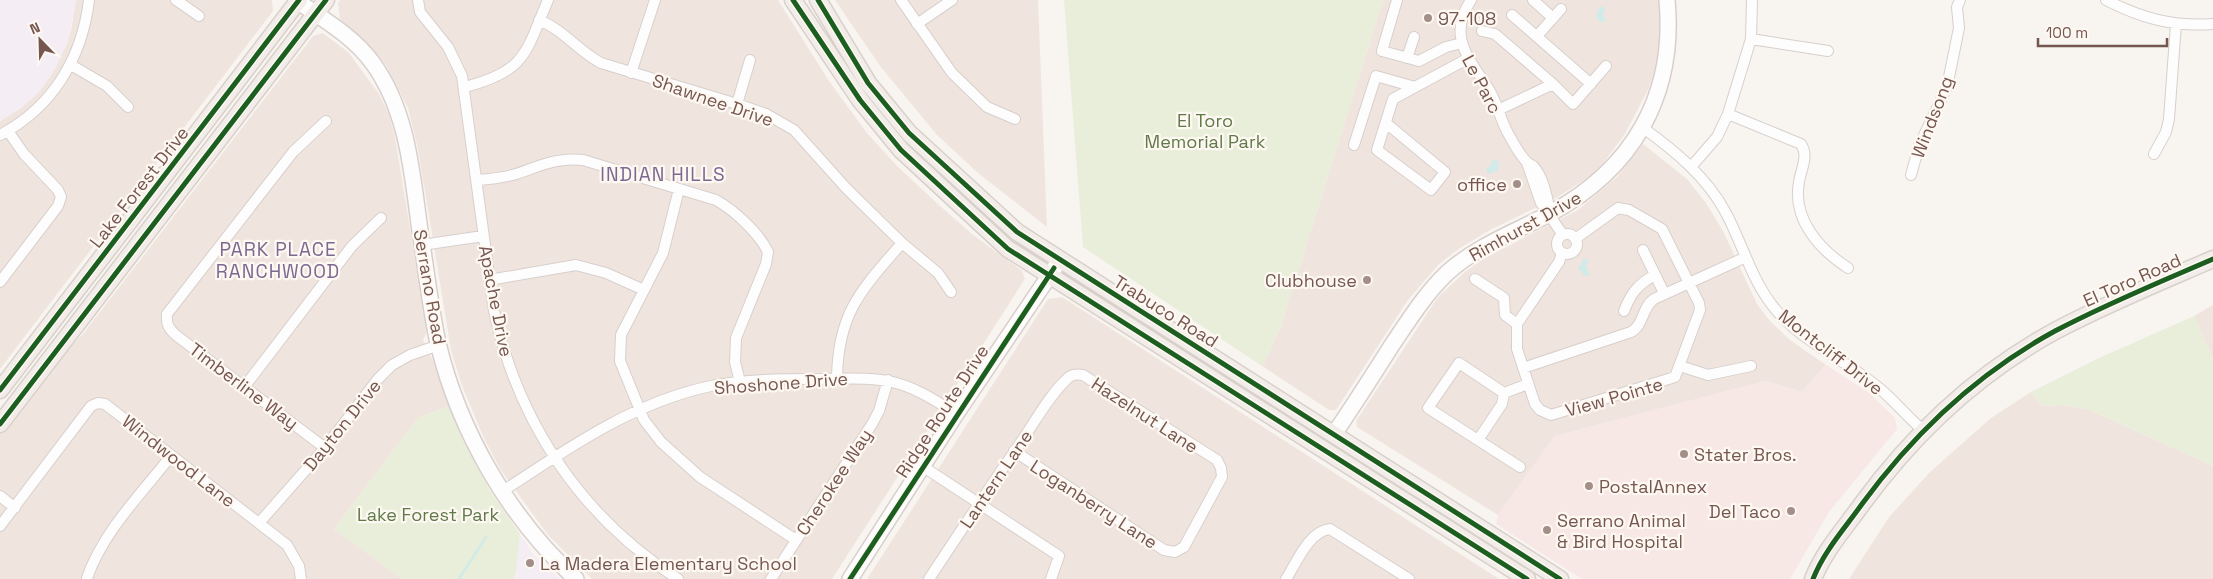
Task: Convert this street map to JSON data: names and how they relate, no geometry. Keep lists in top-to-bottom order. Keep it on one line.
{"streets":{"main road":["Lake Forest Drive","El Toro Road","Trabuco Road"],"street":["Le Parc","Shawnee Drive","Windsong","Rimhurst Drive","Serrano Road","Apache Drive","Montcliff Drive","Shoshone Drive","Timberline Way","View Pointe","Ridge Route Drive","Hazelnut Lane","Dayton Drive","Windwood Lane","Lantern Lane","Cherokee Way","Loganberry Lane"]},"crossings":[["Le Parc","Rimhurst Drive"],["Le Parc","View Pointe"],["Lake Forest Drive","Serrano Road"],["Rimhurst Drive","Trabuco Road"],["Rimhurst Drive","Montcliff Drive"],["El Toro Road","Montcliff Drive"],["Serrano Road","Shoshone Drive"],["Serrano Road","Dayton Drive"],["Apache Drive","Shoshone Drive"],["Trabuco Road","Ridge Route Drive"],["Shoshone Drive","Ridge Route Drive"],["Shoshone Drive","Cherokee Way"],["Timberline Way","Dayton Drive"],["Hazelnut Lane","Lantern Lane"],["Hazelnut Lane","Loganberry Lane"],["Dayton Drive","Windwood Lane"],["Lantern Lane","Loganberry Lane"]],"districts":["INDIAN HILLS","PARK PLACE RANCHWOOD"],"parks":["El Toro Memorial Park","Lake Forest Park"],"places":["97-108","office","Clubhouse","Stater Bros.","PostalAnnex","Del Taco","Serrano Animal & Bird Hospital","La Madera Elementary School"],"scale_bar":"100 m","north":"top left"}
